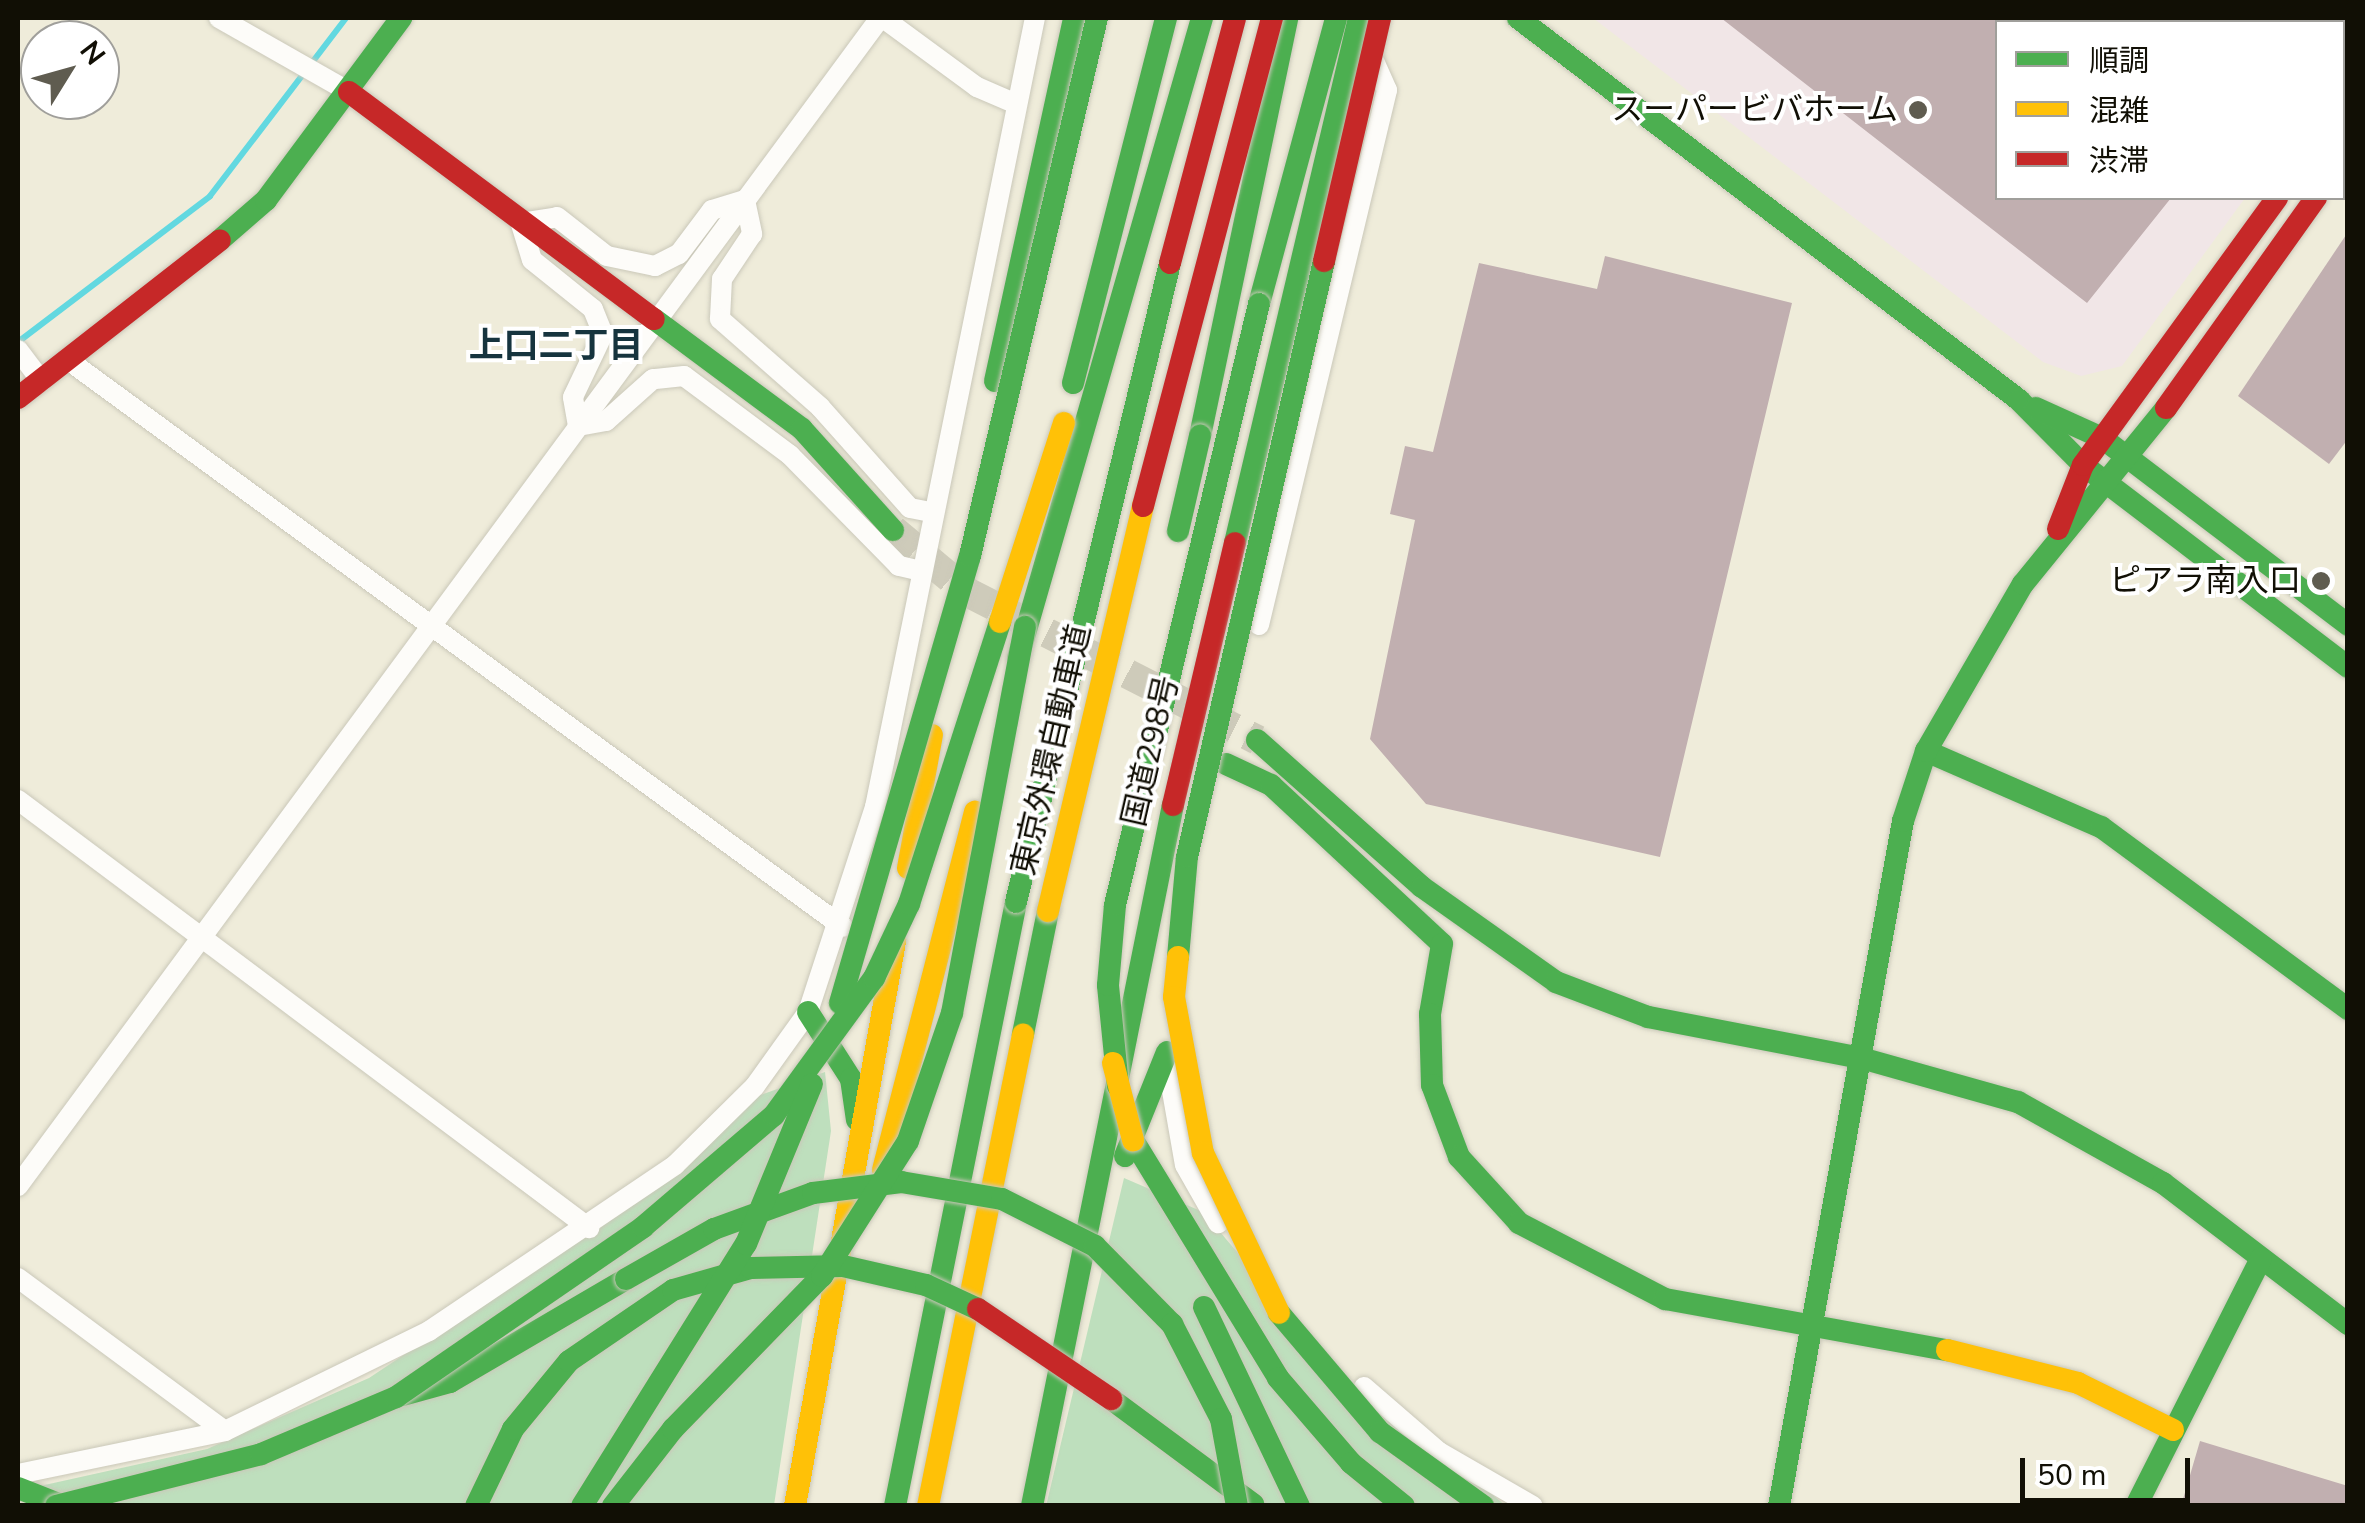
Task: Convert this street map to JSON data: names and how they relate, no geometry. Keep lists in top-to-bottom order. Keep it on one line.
{"streets":{"main road":["東京外環自動車道","国道298号"]},"districts":["上口二丁目"],"places":["スーパービバホーム","ピアラ南入口"],"legend":["順調","混雑","渋滞"],"scale_bar":"50 m","north":"top right"}
